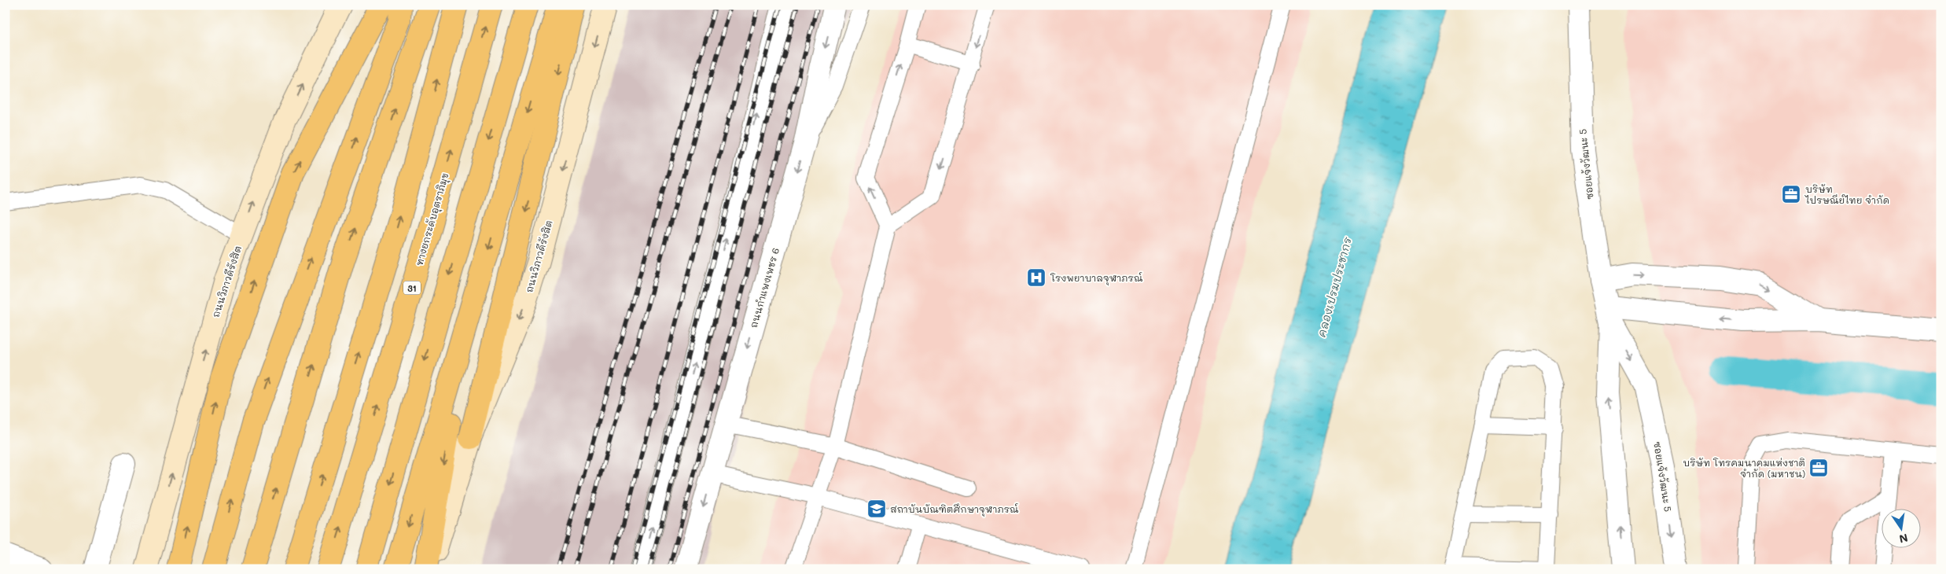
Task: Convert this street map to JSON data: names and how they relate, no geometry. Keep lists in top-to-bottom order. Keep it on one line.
{"streets":{"highway":["ทางยกระดับอุตราภิมุข","31"],"main road":["ถนนวิภาวดีรังสิต"],"street":["ซอยแจ้งวัฒนะ 5","ถนนกำแพงเพชร 6"]},"water":["คลองเปรมประชากร"],"places":{"office":["บริษัท ไปรษณีย์ไทย จำกัด","บริษัท โทรคมนาคมแห่งชาติ จำกัด (มหาชน)"],"hospital":["โรงพยาบาลจุฬาภรณ์"],"school or university":["สถาบันบัณฑิตศึกษาจุฬาภรณ์"]},"north":"bottom"}
